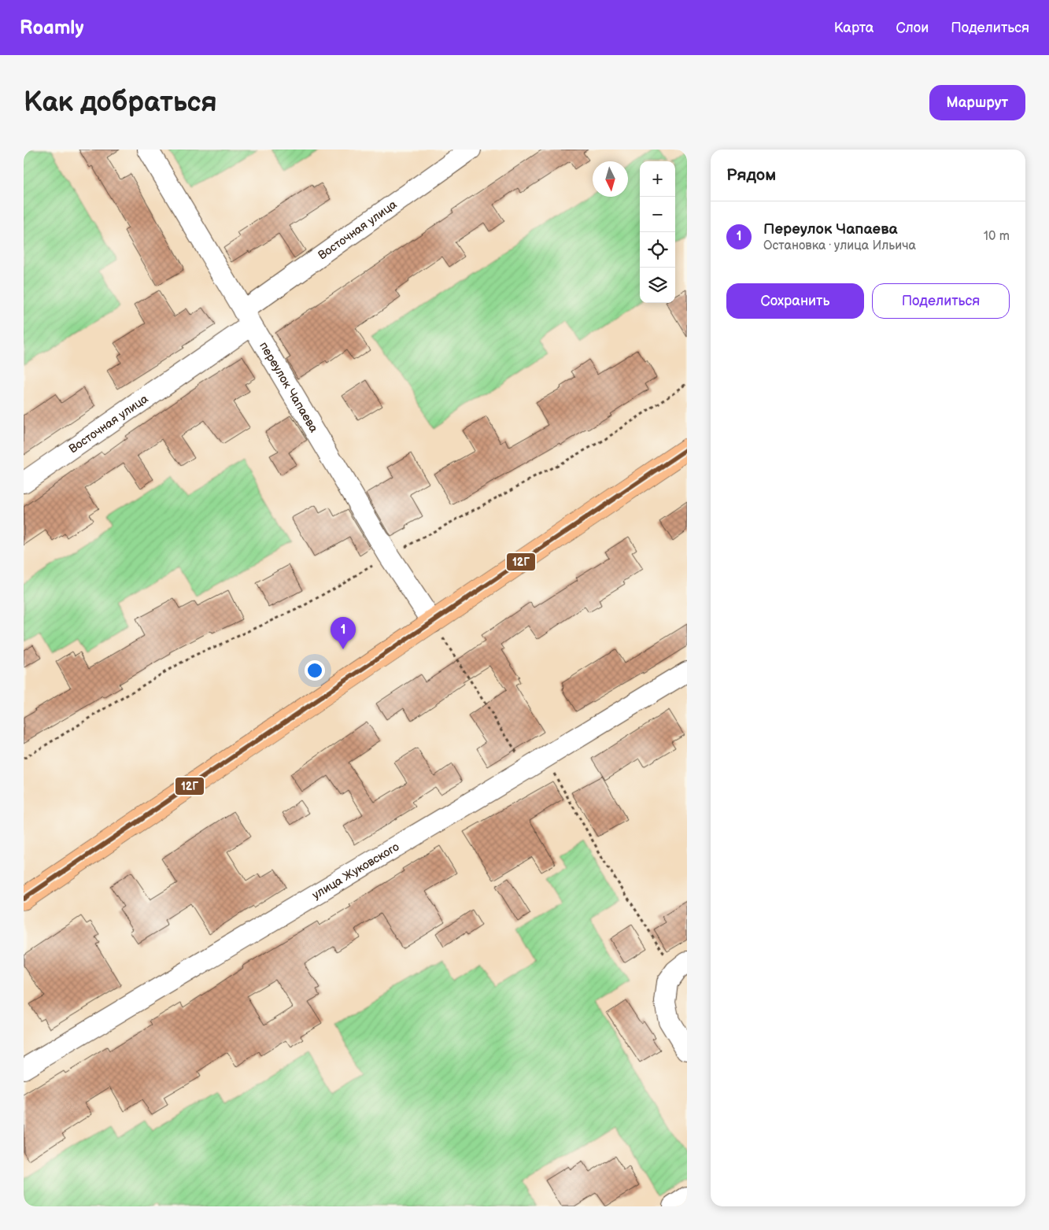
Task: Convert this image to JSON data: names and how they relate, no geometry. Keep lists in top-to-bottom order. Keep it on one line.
{"streets":{"street":["Восточная улица","переулок Чапаева","улица Жуковского"]},"crossings":[["Восточная улица","переулок Чапаева"]],"lines":["transit line 12Г"],"north":"bottom","page":{"header":"Roamly","nav":["Карта","Слои","Поделиться"],"buttons":["Маршрут",["Сохранить","Поделиться"]],"title":"Как добраться","heading":"Рядом","map_buttons":["+","−"],"list":[{"mark":"1","name":"Переулок Чапаева","note":"Остановка · улица Ильича","value":"10 m"}],"pins":"1"}}
